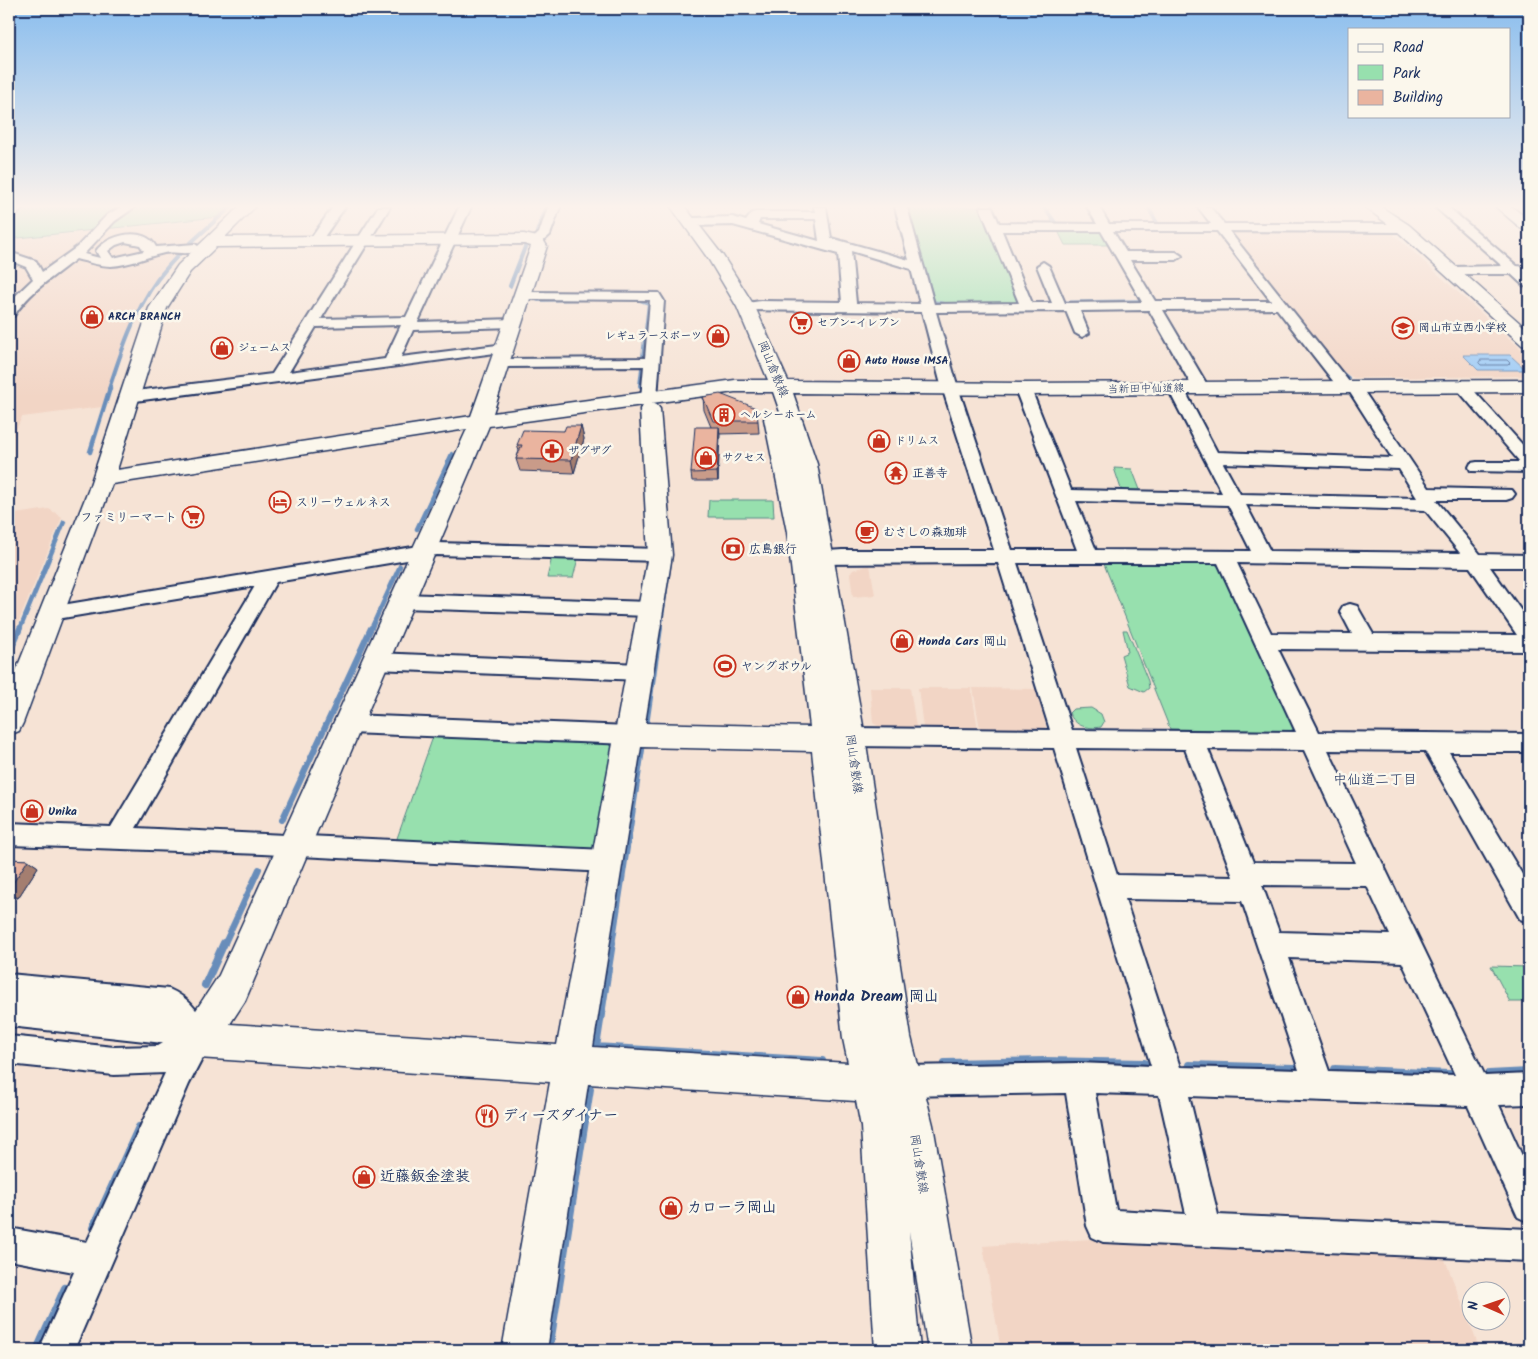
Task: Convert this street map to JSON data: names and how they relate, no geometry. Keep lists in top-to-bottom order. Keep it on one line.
{"streets":{"street":["岡山倉敷線","当新田中仙道線"]},"crossings":[["岡山倉敷線","当新田中仙道線"]],"districts":["中仙道二丁目"],"places":{"shop":["ARCH BRANCH","レギュラースポーツ","ジェームス","Auto House IMSA","ドリムス","サクセス","Honda Cars 岡山","Unika","Honda Dream 岡山","近藤鈑金塗装","カローラ岡山"],"supermarket":["セブン-イレブン","ファミリーマート"],"school or university":["岡山市立西小学校"],"building":["ヘルシーホーム"],"pharmacy":["ザグザグ"],"temple":["正善寺"],"hotel":["スリーウェルネス"],"cafe":["むさしの森珈琲"],"bank":["広島銀行"],"sports":["ヤングボウル"],"restaurant":["ディーズダイナー"]},"legend":["Road","Park","Building"],"north":"left"}
